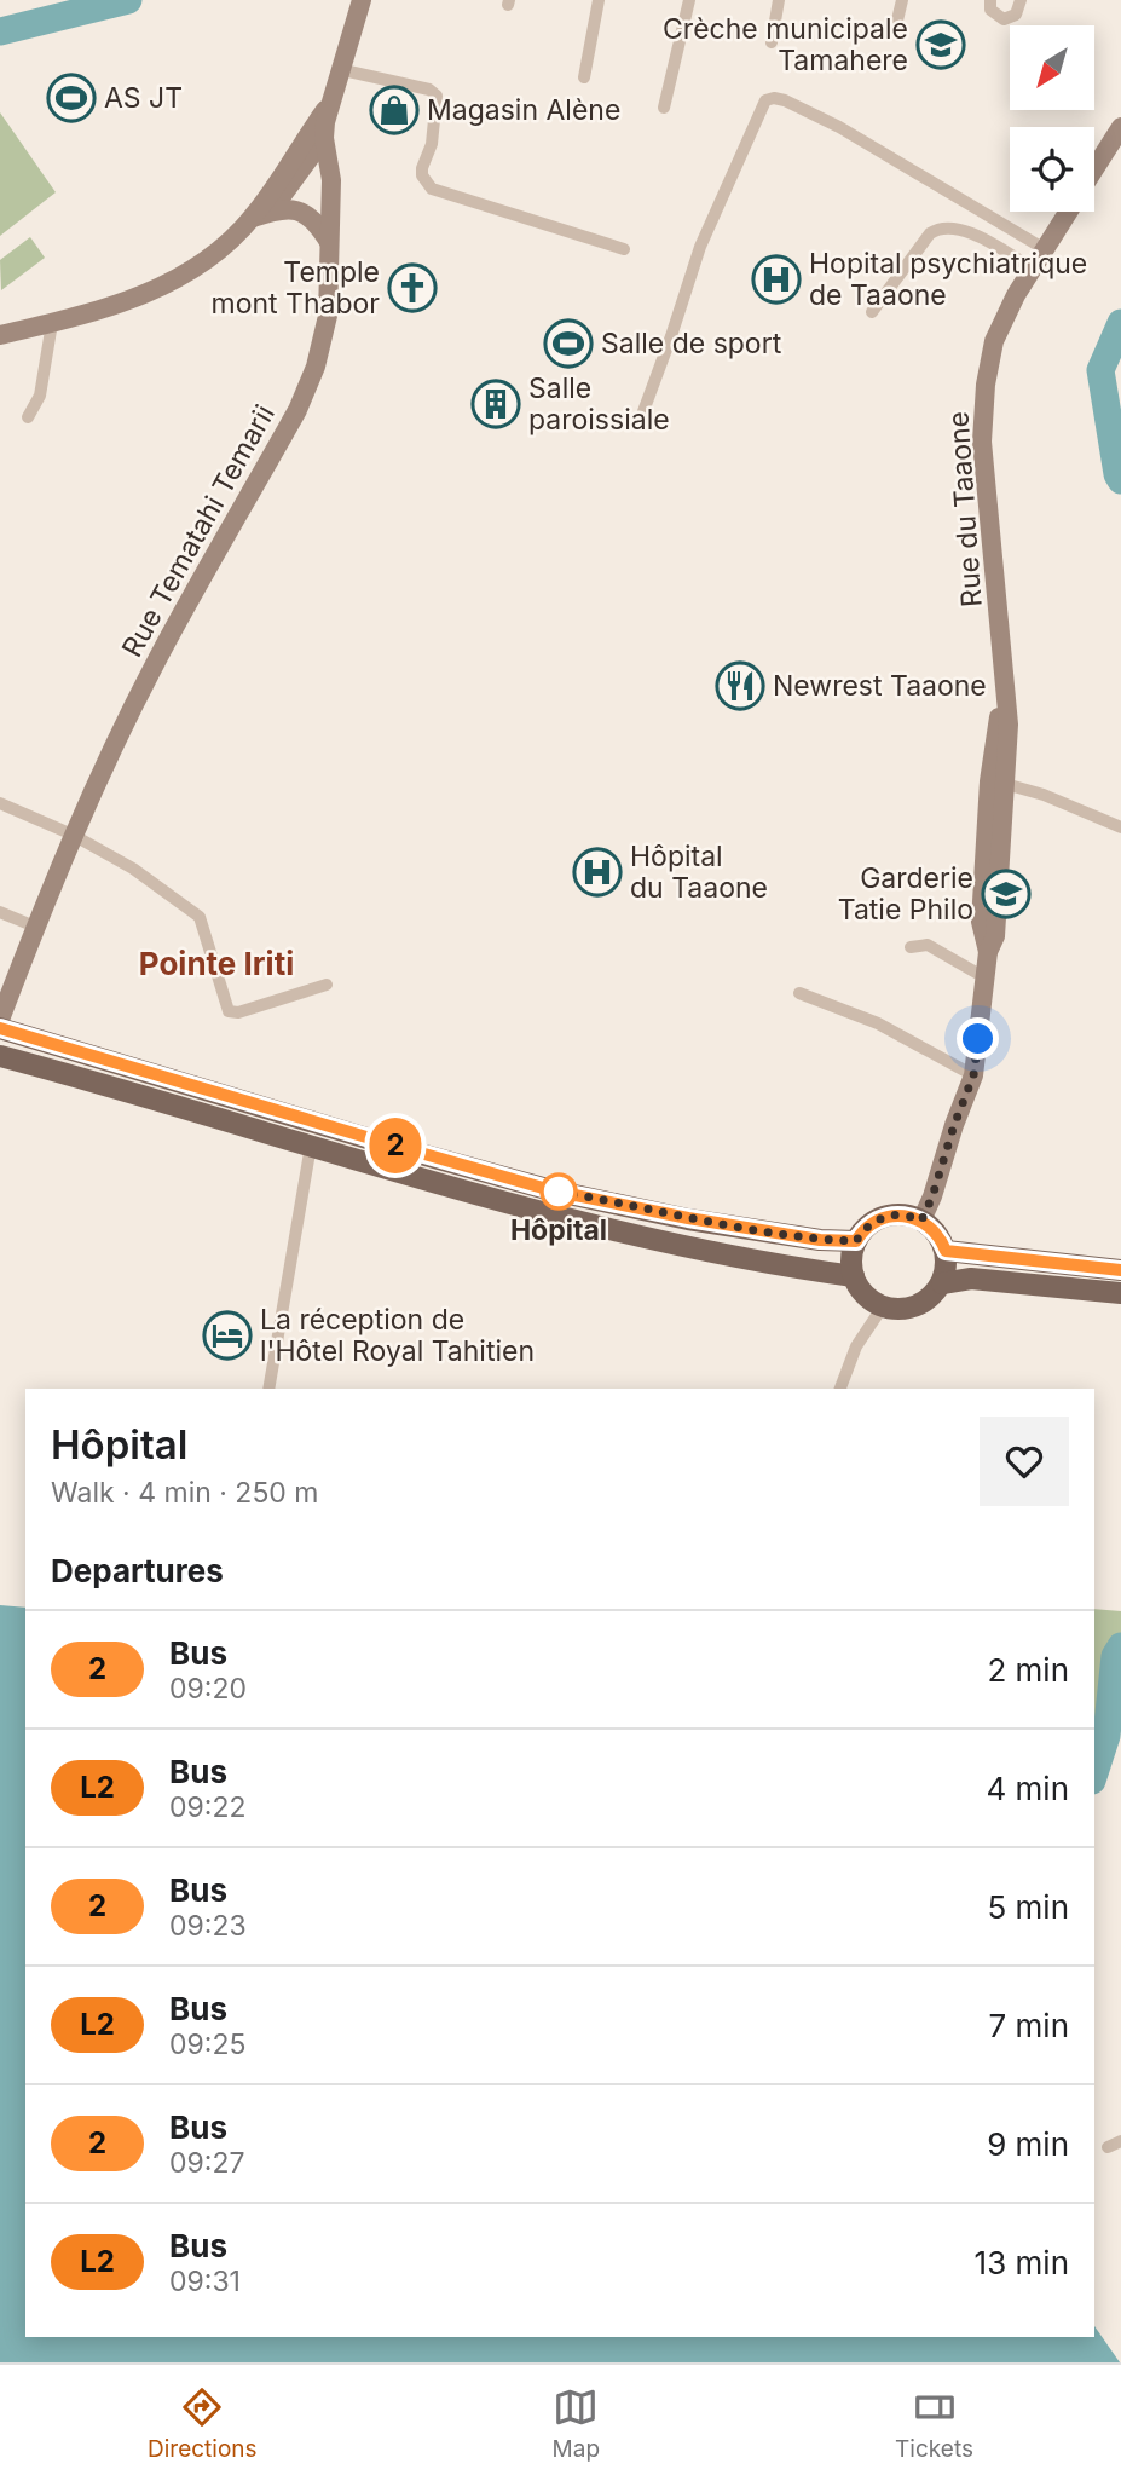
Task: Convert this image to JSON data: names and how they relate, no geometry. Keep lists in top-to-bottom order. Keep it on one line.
{"streets":{"main road":["Rue du Taaone","Rue Tematahi Temarii"]},"districts":["Pointe Iriti"],"places":{"school or university":["Crèche municipale Tamahere","Garderie Tatie Philo"],"sports":["AS JT","Salle de sport"],"shop":["Magasin Alène"],"hospital":["Hopital psychiatrique de Taaone","Hôpital du Taaone"],"church":["Temple mont Thabor"],"building":["Salle paroissiale"],"restaurant":["Newrest Taaone"],"other":["Hôpital"],"hotel":["La réception de l'Hôtel Royal Tahitien"]},"lines":["bus line 2"],"north":"bottom left","page":{"on_map":"2","heading":[["Hôpital","Walk · 4 min · 250 m"],"Departures"],"list":[{"mark":"2","name":"Bus","note":"09:20","value":"2 min"},{"mark":"L2","name":"Bus","note":"09:22","value":"4 min"},{"mark":"2","name":"Bus","note":"09:23","value":"5 min"},{"mark":"L2","name":"Bus","note":"09:25","value":"7 min"},{"mark":"2","name":"Bus","note":"09:27","value":"9 min"},{"mark":"L2","name":"Bus","note":"09:31","value":"13 min"}],"tabs":["Directions","Map","Tickets"]}}
